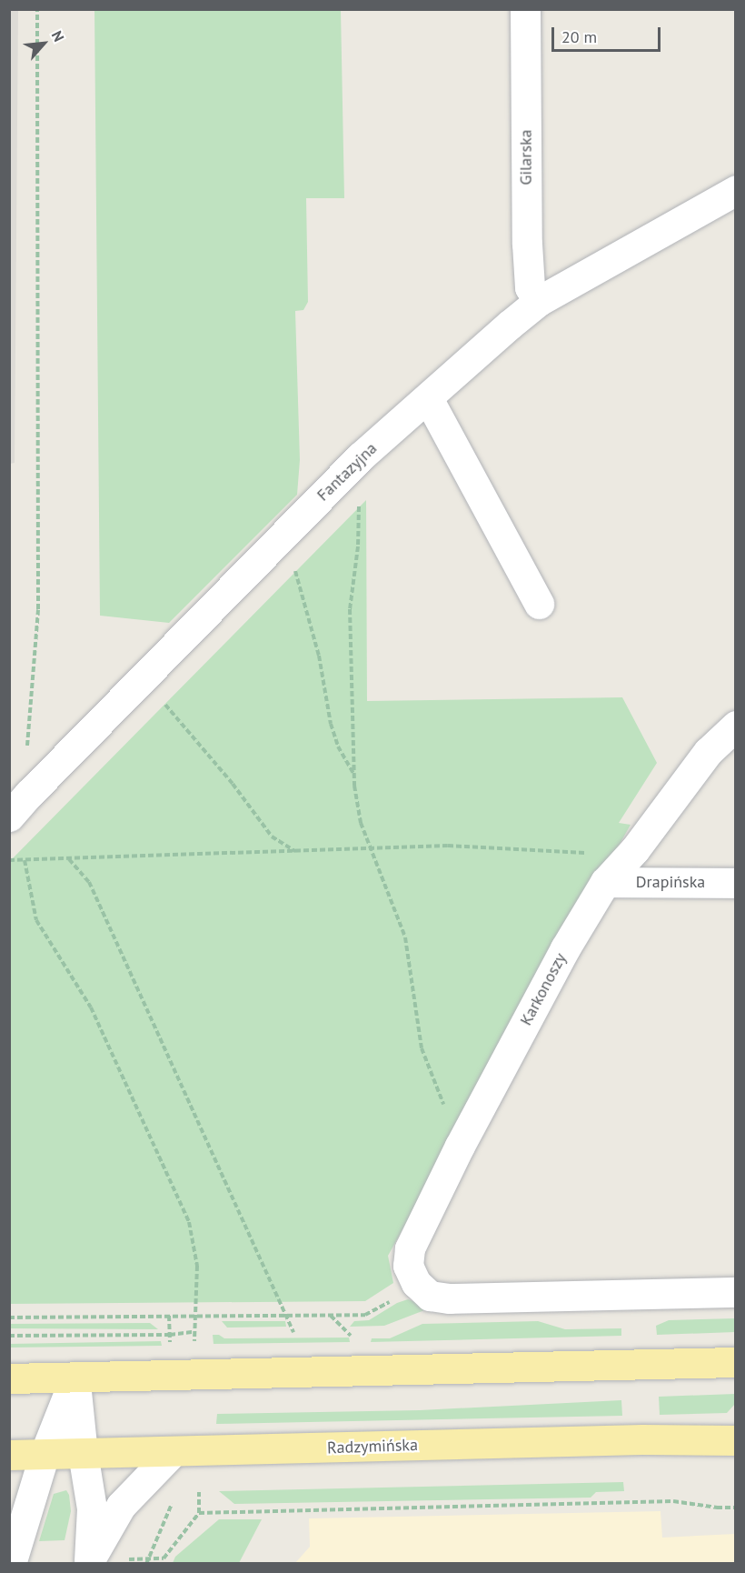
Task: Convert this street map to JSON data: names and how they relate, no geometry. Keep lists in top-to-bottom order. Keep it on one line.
{"streets":{"main road":["Radzymińska"],"street":["Gilarska","Fantazyjna","Drapińska","Karkonoszy"]},"crossings":[["Gilarska","Fantazyjna"],["Drapińska","Karkonoszy"]],"scale_bar":"20 m","north":"top right"}
